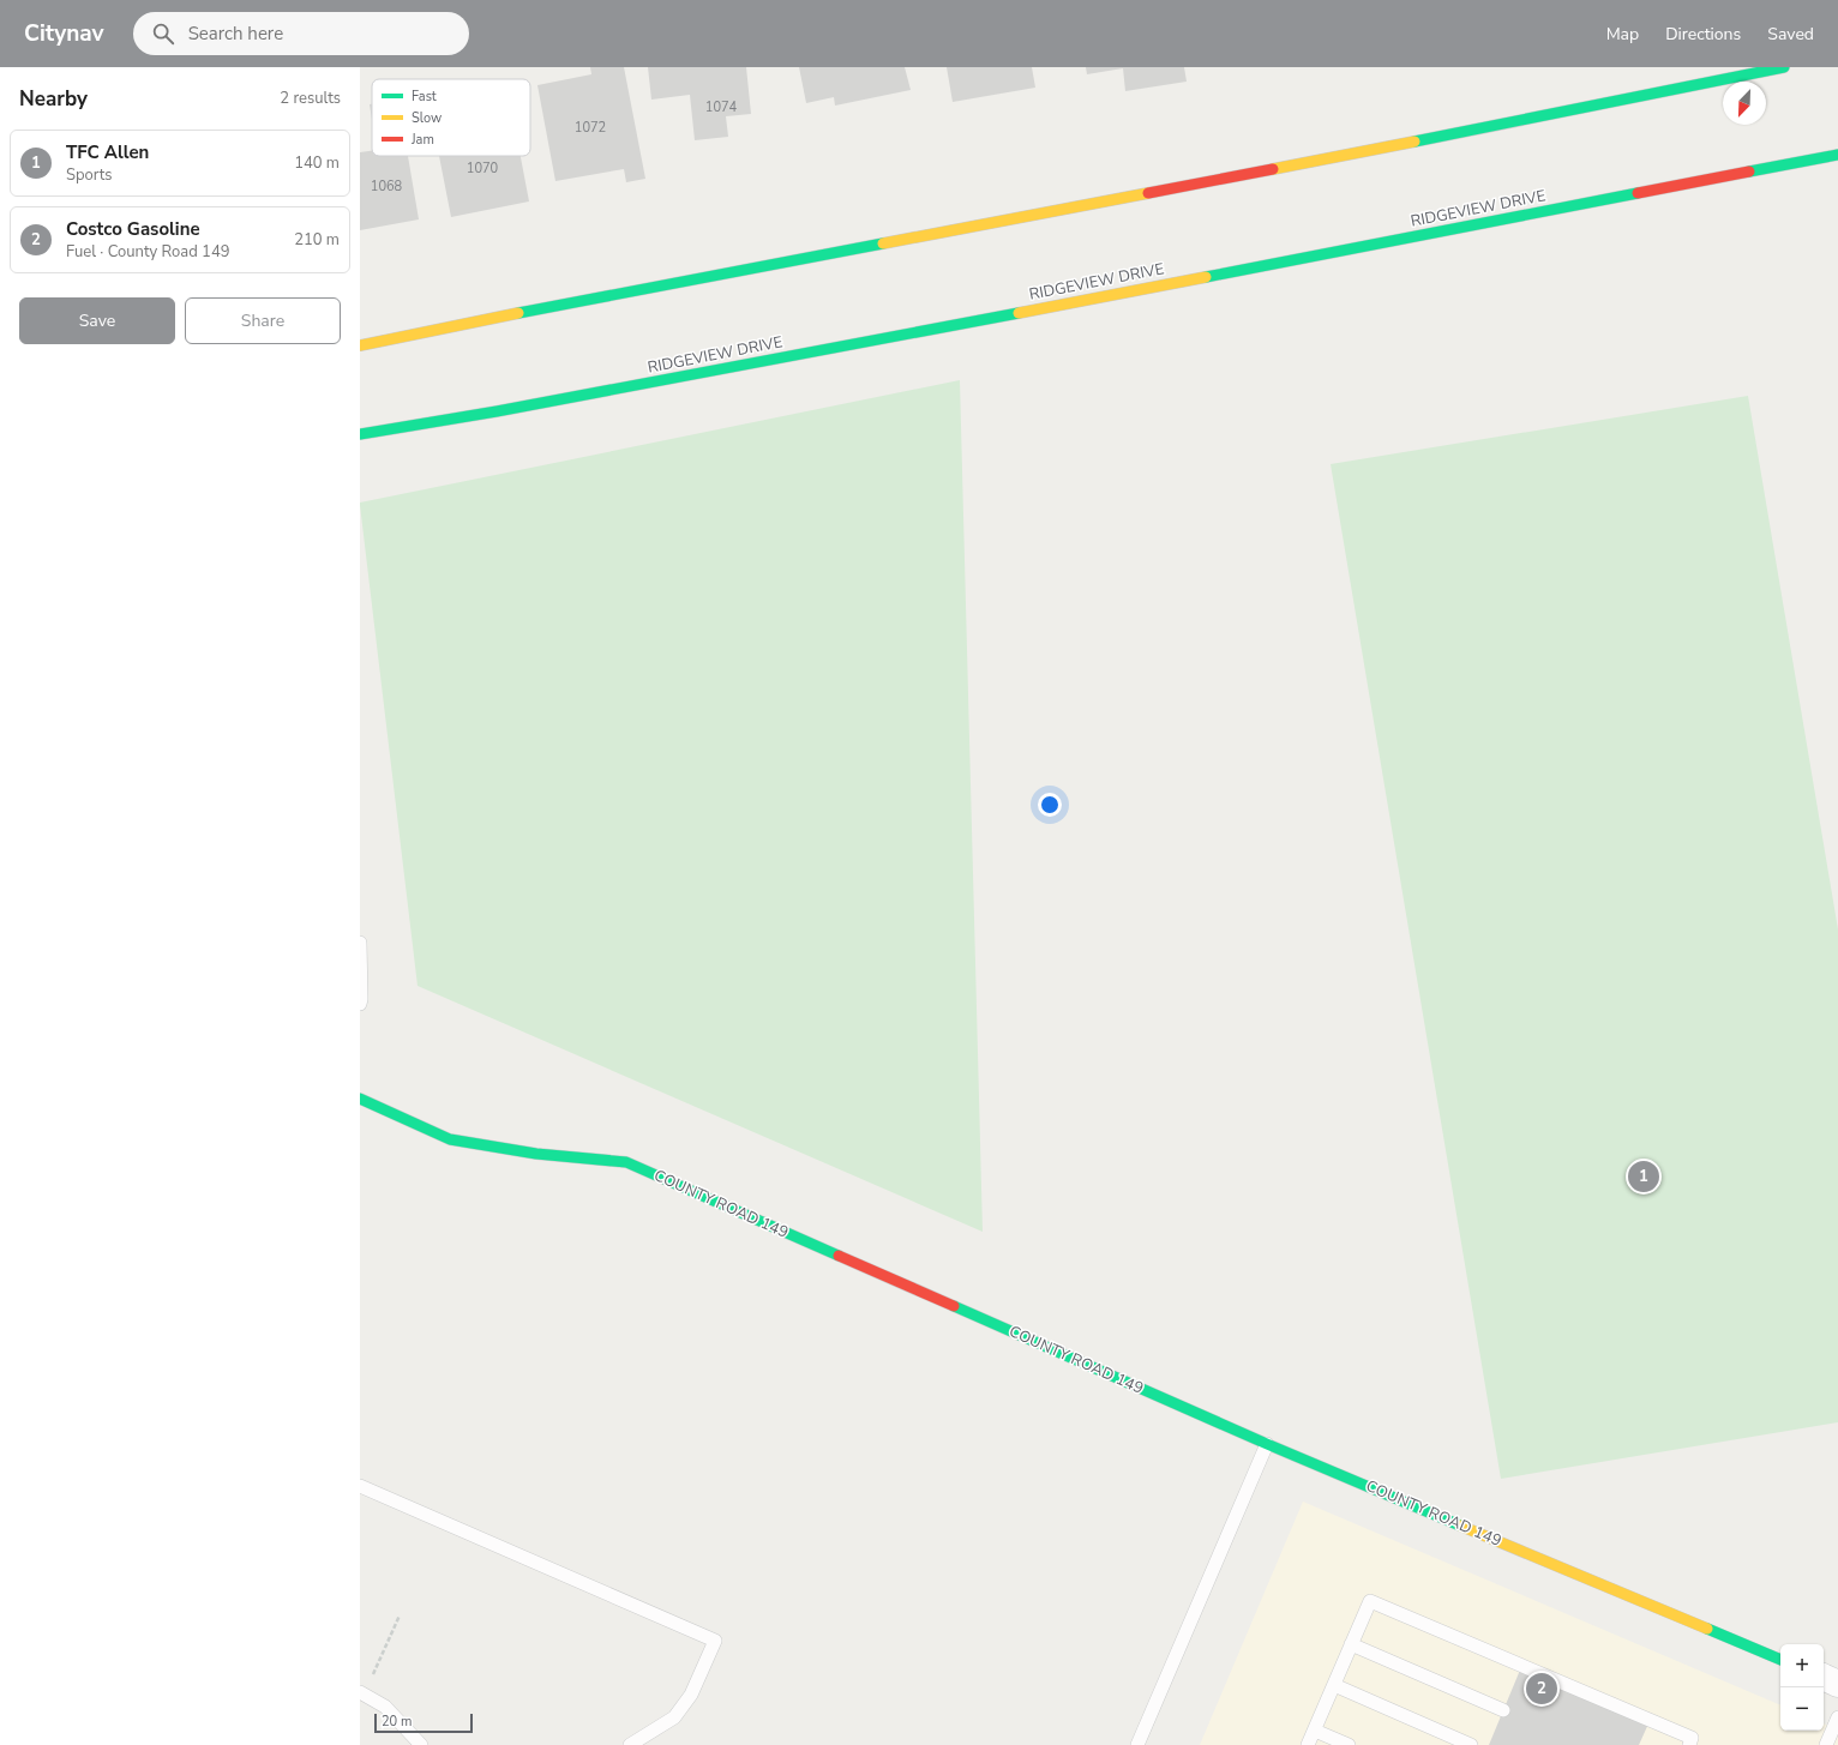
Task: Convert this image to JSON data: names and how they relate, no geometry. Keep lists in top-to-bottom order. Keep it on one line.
{"streets":{"main road":["RIDGEVIEW DRIVE","COUNTY ROAD 149"]},"house_numbers":["1074","1072","1070","1068"],"legend":["Fast","Slow","Jam"],"scale_bar":"20 m","north":"bottom left","page":{"header":"Citynav","search":"Search here","nav":["Map","Directions","Saved"],"heading":["Nearby","2 results"],"list":[{"mark":"1","name":"TFC Allen","note":"Sports","value":"140 m"},{"mark":"2","name":"Costco Gasoline","note":"Fuel · County Road 149","value":"210 m"}],"buttons":["Save","Share"],"pins":["1","2"],"map_buttons":["+","−"],"scale":"20 m"}}
